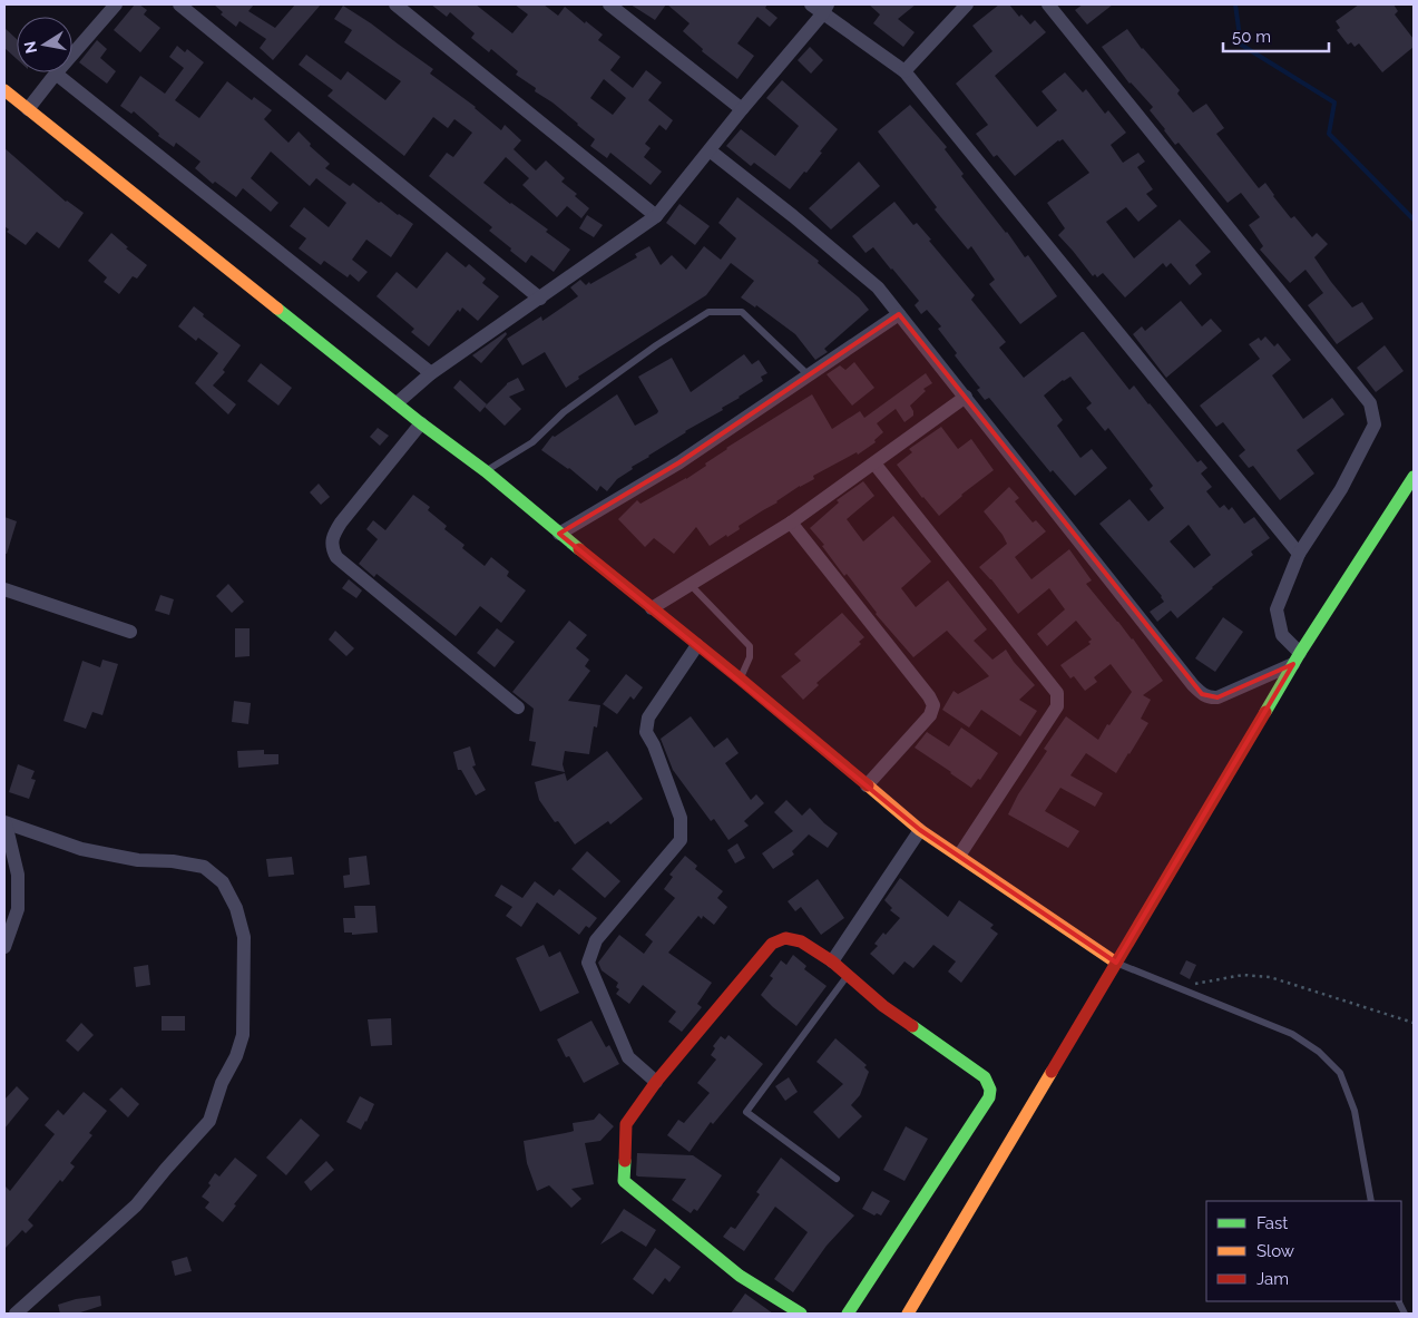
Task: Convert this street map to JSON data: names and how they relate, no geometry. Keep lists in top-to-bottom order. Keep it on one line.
{"legend":["Fast","Slow","Jam"],"scale_bar":"50 m","north":"left"}
